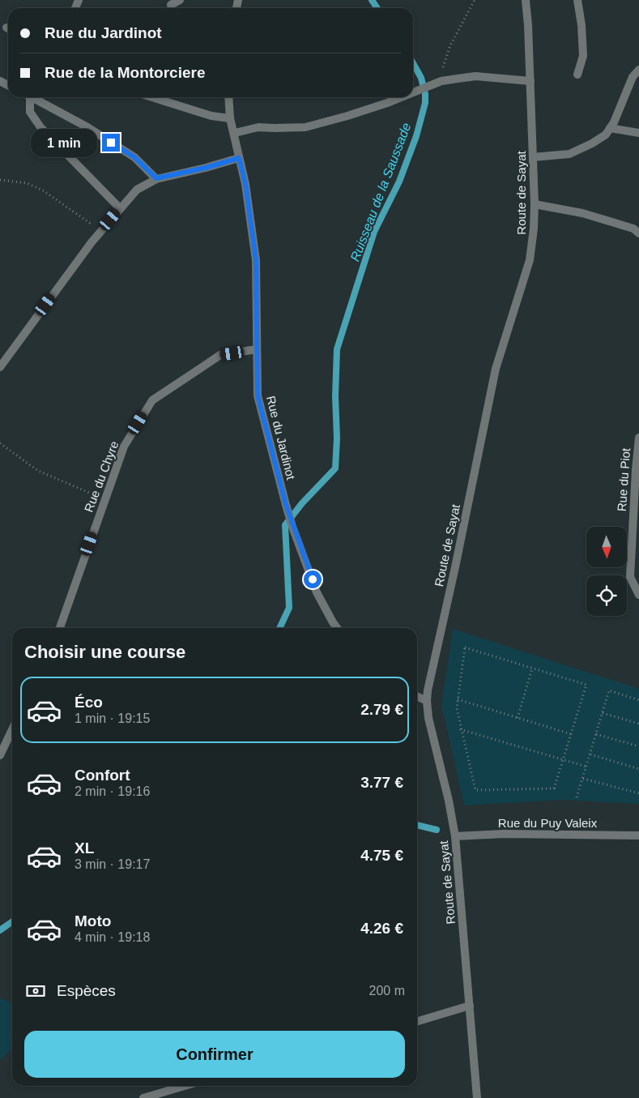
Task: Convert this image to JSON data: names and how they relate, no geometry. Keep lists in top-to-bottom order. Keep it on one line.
{"streets":{"street":["Route de Sayat","Rue du Jardinot","Rue du Chyre","Rue du Piot","Rue du Puy Valeix"]},"crossings":[["Route de Sayat","Rue du Puy Valeix"],["Rue du Jardinot","Rue du Chyre"]],"water":["Ruisseau de la Saussade"],"north":"bottom","page":{"banner":["Rue du Jardinot","Rue de la Montorciere"],"bubble":"1 min","heading":"Choisir une course","list":[{"name":"Éco","note":"1 min · 19:15","value":"2.79 €"},{"name":"Confort","note":"2 min · 19:16","value":"3.77 €"},{"name":"XL","note":"3 min · 19:17","value":"4.75 €"},{"name":"Moto","note":"4 min · 19:18","value":"4.26 €"}],"pay":["Espèces","200 m"],"buttons":"Confirmer"}}
